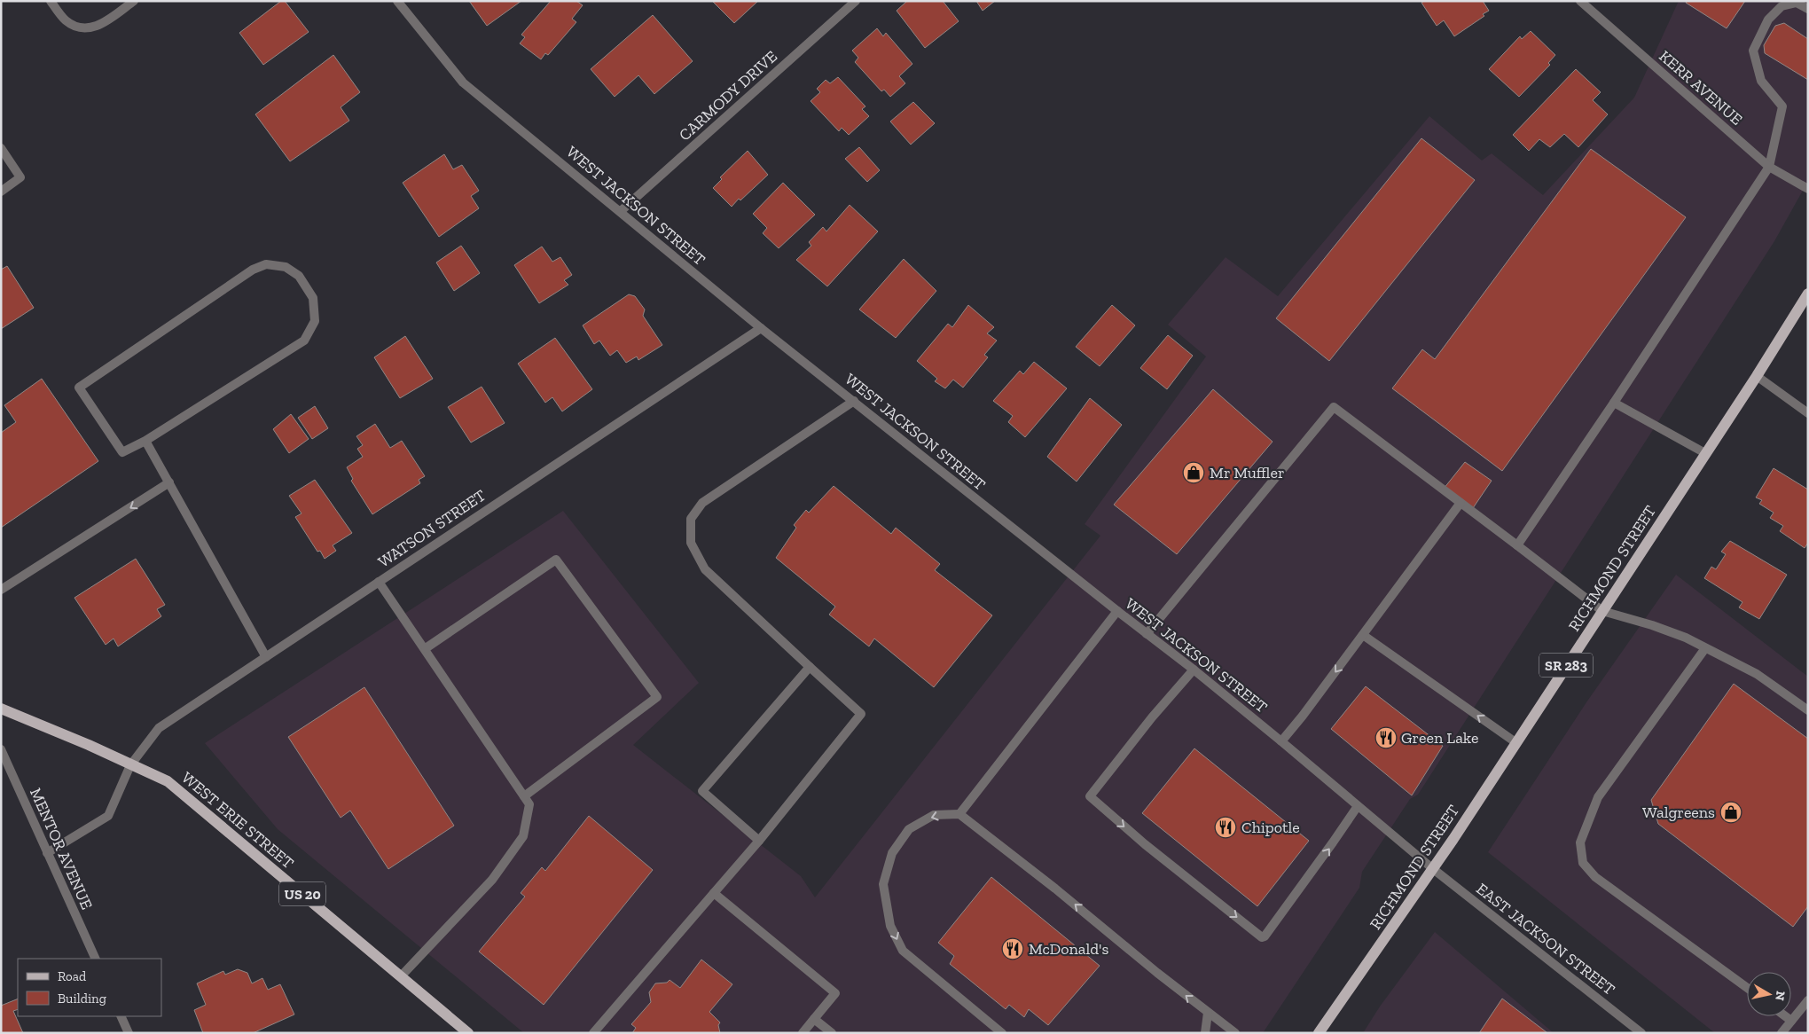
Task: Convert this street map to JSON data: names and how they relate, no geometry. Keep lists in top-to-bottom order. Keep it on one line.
{"streets":{"main road":["RICHMOND STREET","SR 283","WEST ERIE STREET","US 20"],"street":["KERR AVENUE","CARMODY DRIVE","WEST JACKSON STREET","WATSON STREET","MENTOR AVENUE","EAST JACKSON STREET"]},"crossings":[["CARMODY DRIVE","WEST JACKSON STREET"],["WEST JACKSON STREET","WATSON STREET"],["WEST JACKSON STREET","RICHMOND STREET"],["WEST JACKSON STREET","EAST JACKSON STREET"],["WATSON STREET","WEST ERIE STREET"],["WATSON STREET","MENTOR AVENUE"],["RICHMOND STREET","EAST JACKSON STREET"]],"places":{"shop":["Mr Muffler","Walgreens"],"restaurant":["Green Lake","Chipotle","McDonald's"]},"legend":["Road","Building"],"north":"right"}
